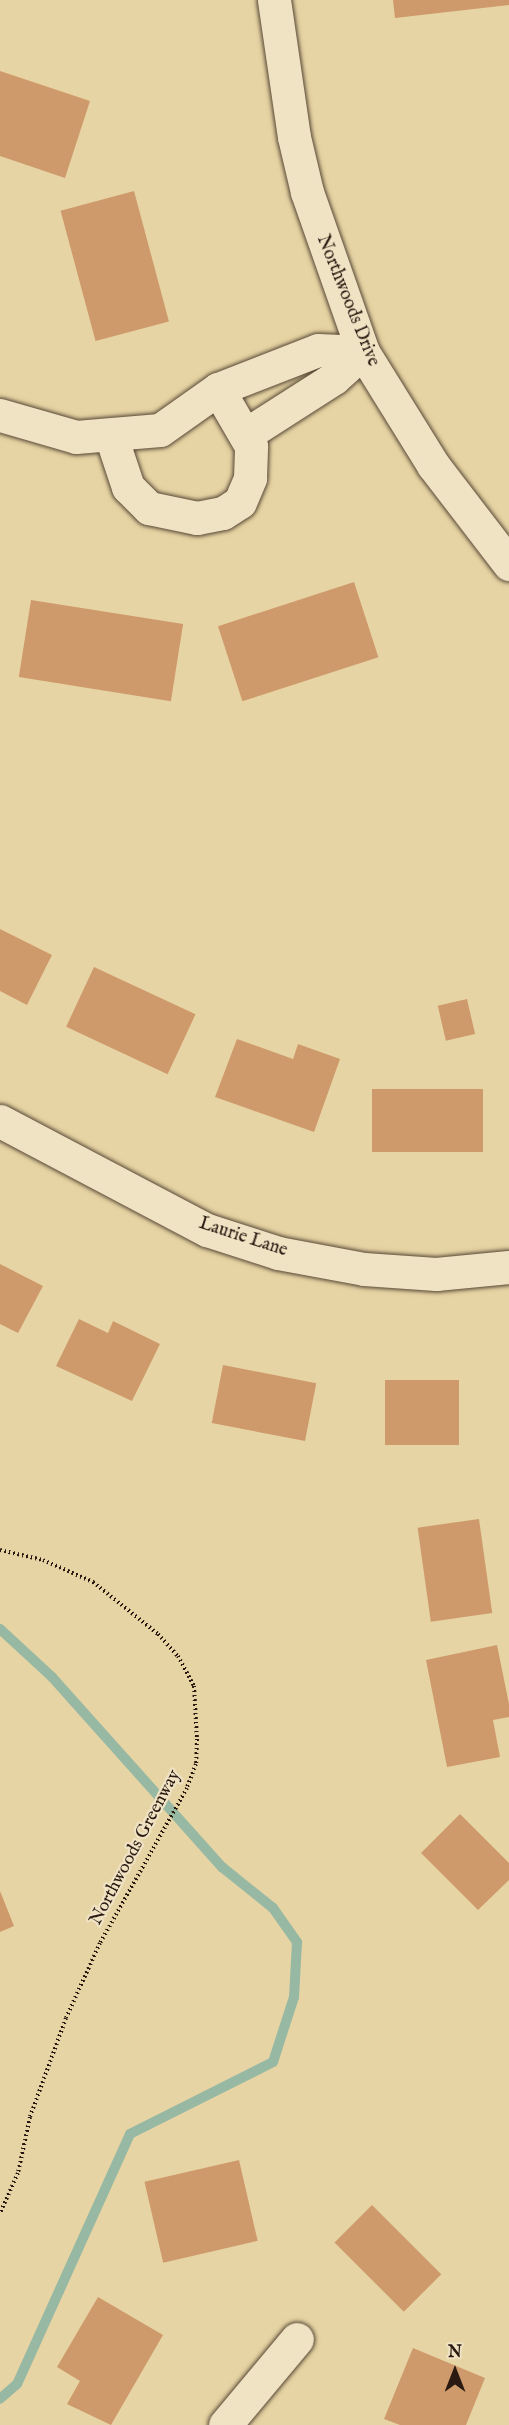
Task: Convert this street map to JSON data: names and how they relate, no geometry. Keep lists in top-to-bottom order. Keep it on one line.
{"streets":{"street":["Northwoods Drive","Laurie Lane"],"path":["Northwoods Greenway"]},"north":"top"}
